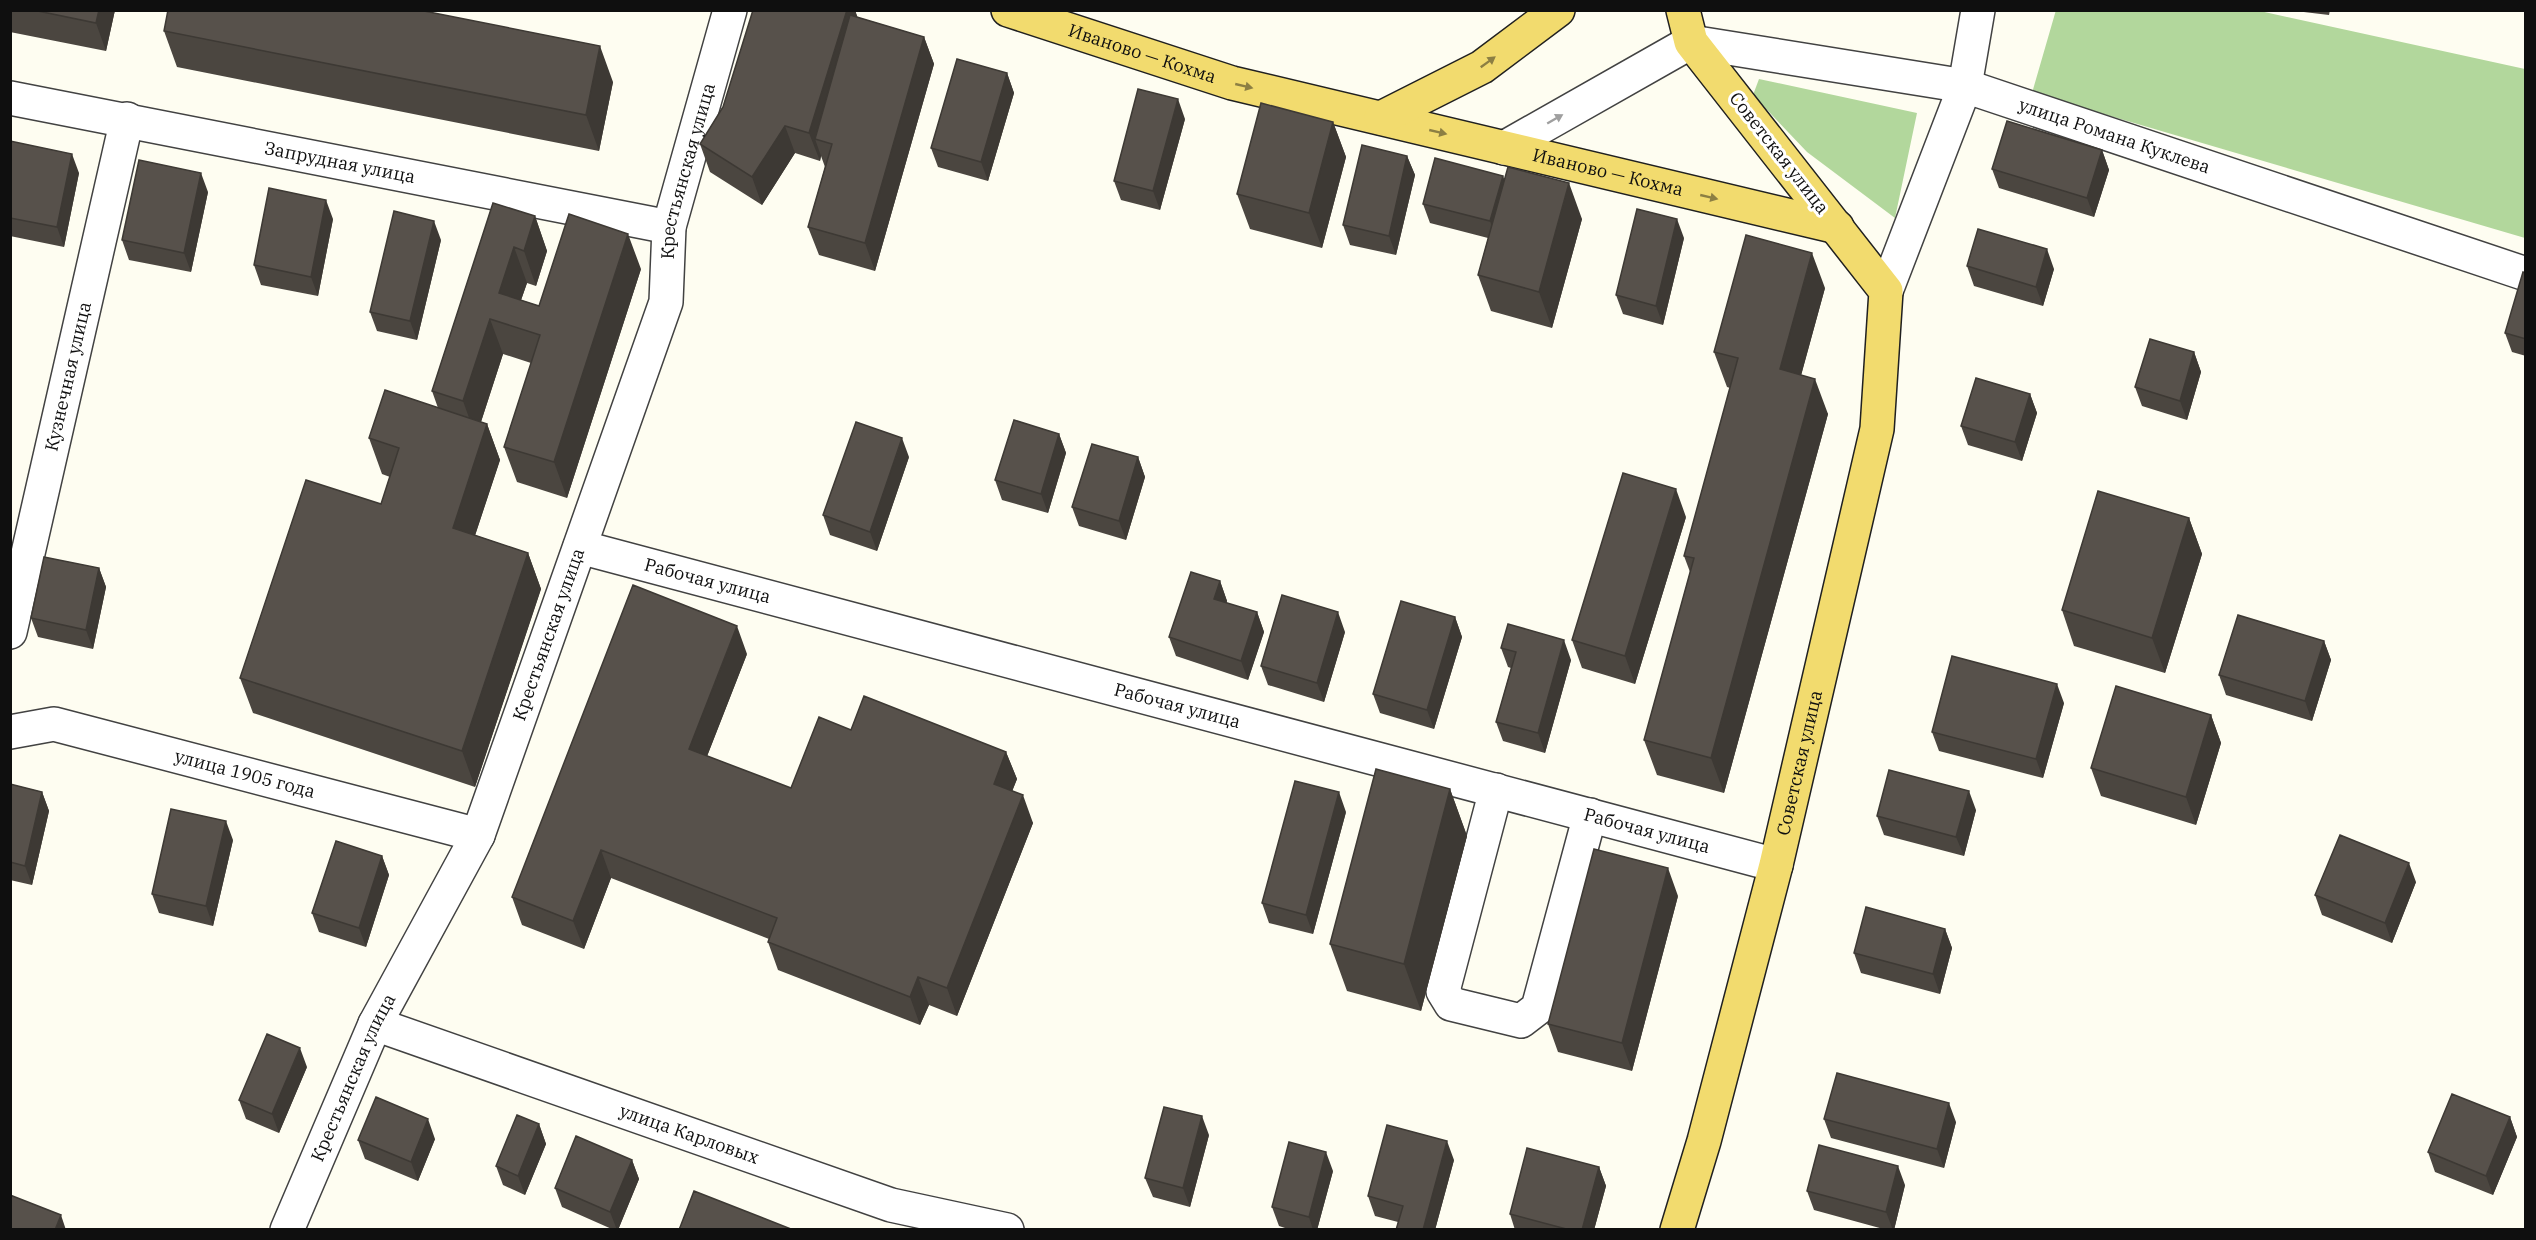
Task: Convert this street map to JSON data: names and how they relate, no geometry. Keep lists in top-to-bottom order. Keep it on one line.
{"streets":{"main road":["Иваново — Кохма","Советская улица"],"street":["улица Романа Куклева","Запрудная улица","Крестьянская улица","Кузнечная улица","Рабочая улица","улица 1905 года","улица Карловых"]},"crossings":[["Иваново — Кохма","Советская улица"],["улица Романа Куклева","Советская улица"],["Советская улица","Рабочая улица"],["Запрудная улица","Крестьянская улица"],["Запрудная улица","Кузнечная улица"],["Крестьянская улица","Рабочая улица"],["Крестьянская улица","улица 1905 года"],["Крестьянская улица","улица Карловых"]],"one_way":["Иваново — Кохма"]}
